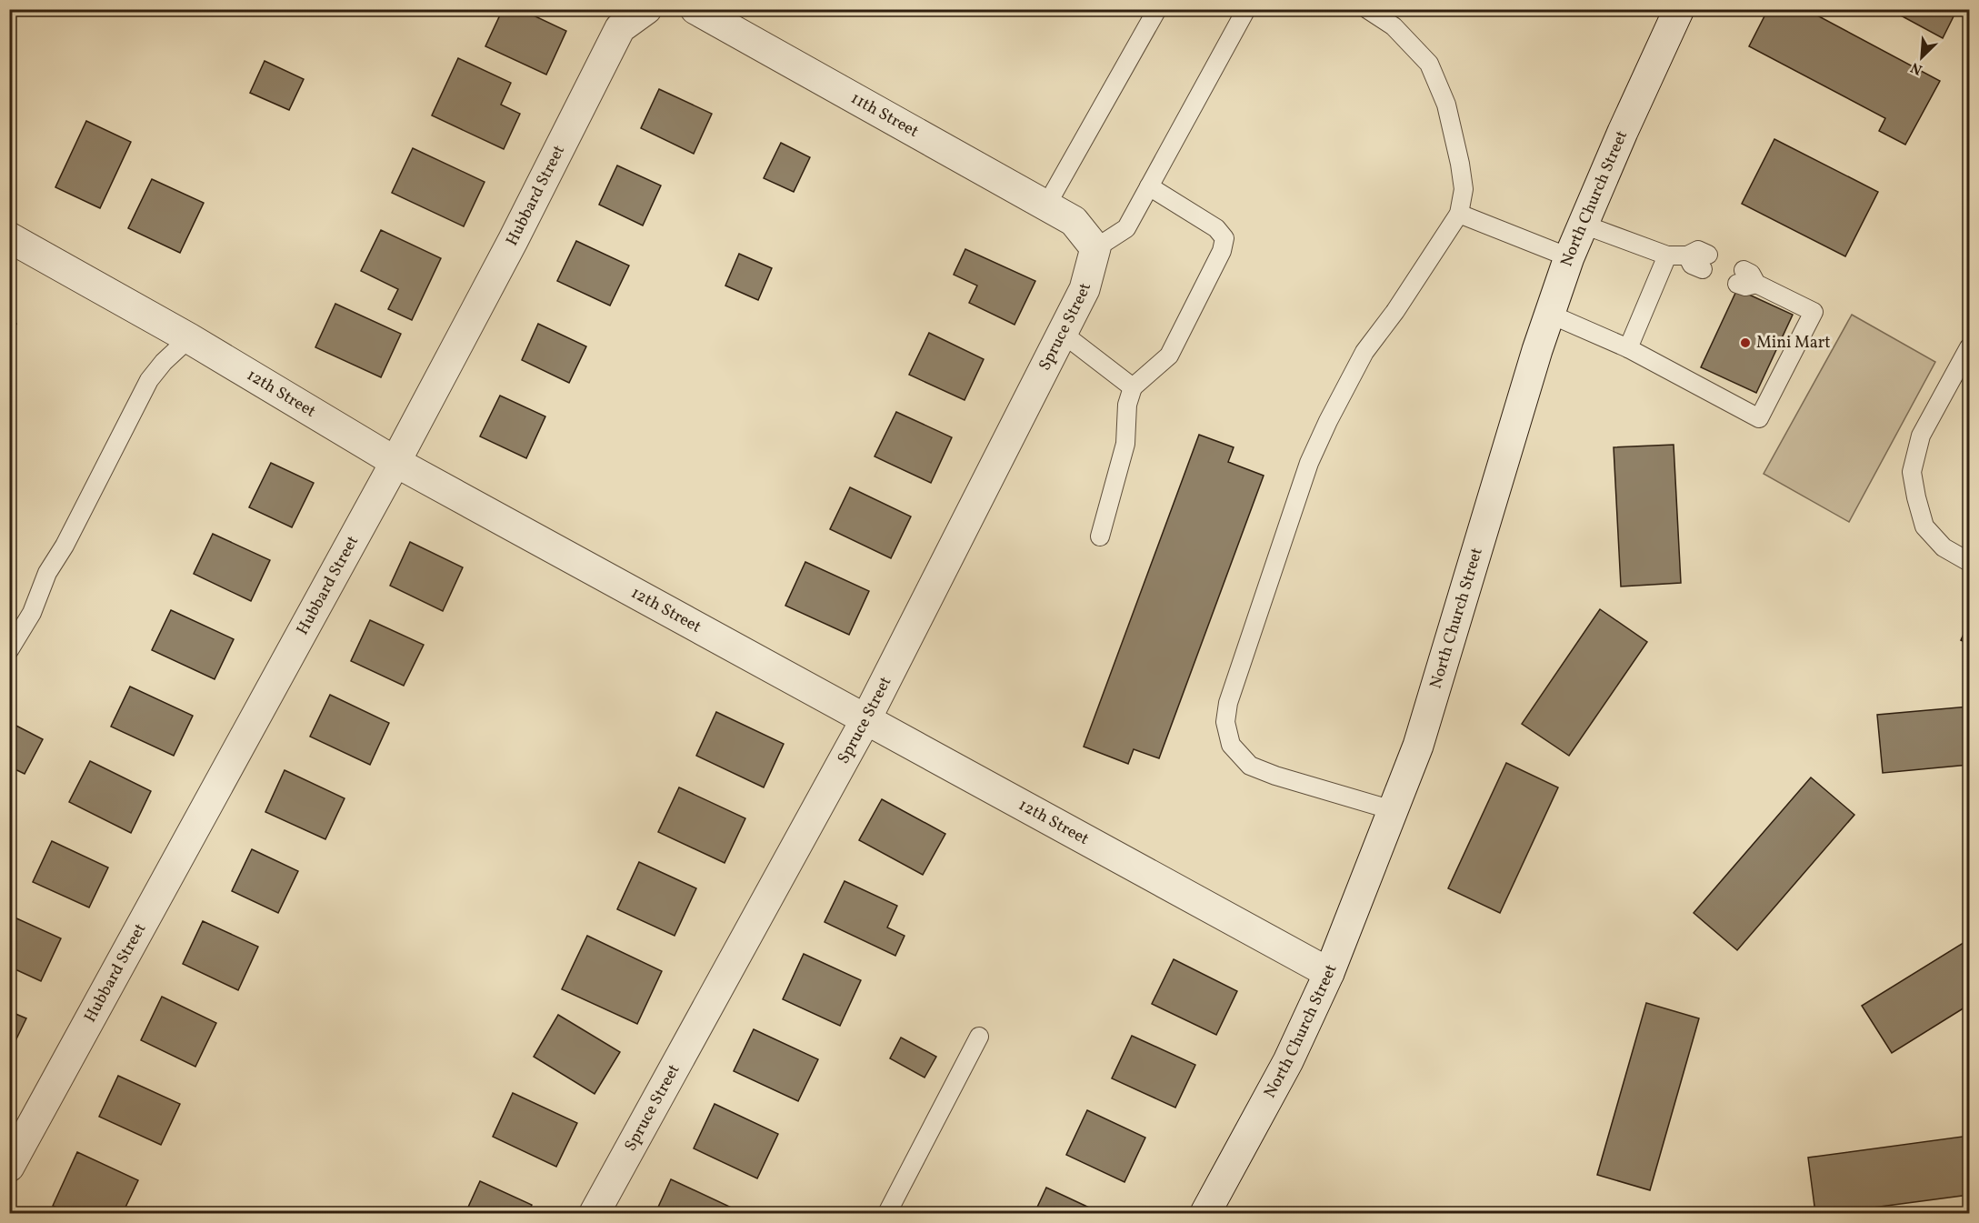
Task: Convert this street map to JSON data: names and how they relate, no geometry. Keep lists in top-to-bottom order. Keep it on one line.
{"streets":{"street":["11th Street","Hubbard Street","North Church Street","Spruce Street","12th Street"]},"crossings":[["11th Street","Spruce Street"],["Hubbard Street","12th Street"],["North Church Street","12th Street"],["Spruce Street","12th Street"]],"places":["Mini Mart"],"north":"bottom left"}
